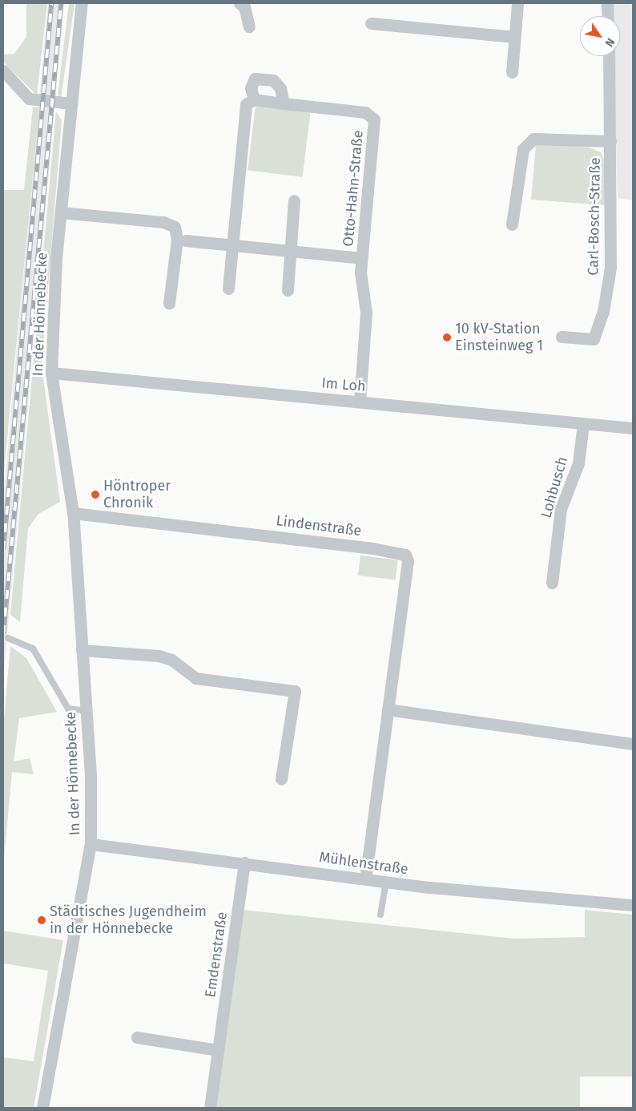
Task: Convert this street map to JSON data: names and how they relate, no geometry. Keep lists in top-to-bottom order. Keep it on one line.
{"streets":{"street":["Otto-Hahn-Straße","Carl-Bosch-Straße","In der Hönnebecke","Im Loh","Lohbusch","Lindenstraße","Mühlenstraße","Emdenstraße"]},"crossings":[["Otto-Hahn-Straße","Im Loh"],["In der Hönnebecke","Im Loh"],["In der Hönnebecke","Lindenstraße"],["In der Hönnebecke","Mühlenstraße"],["Im Loh","Lohbusch"],["Lindenstraße","Mühlenstraße"],["Mühlenstraße","Emdenstraße"]],"places":["10 kV-Station Einsteinweg 1","Höntroper Chronik","Städtisches Jugendheim in der Hönnebecke"],"north":"bottom right"}
